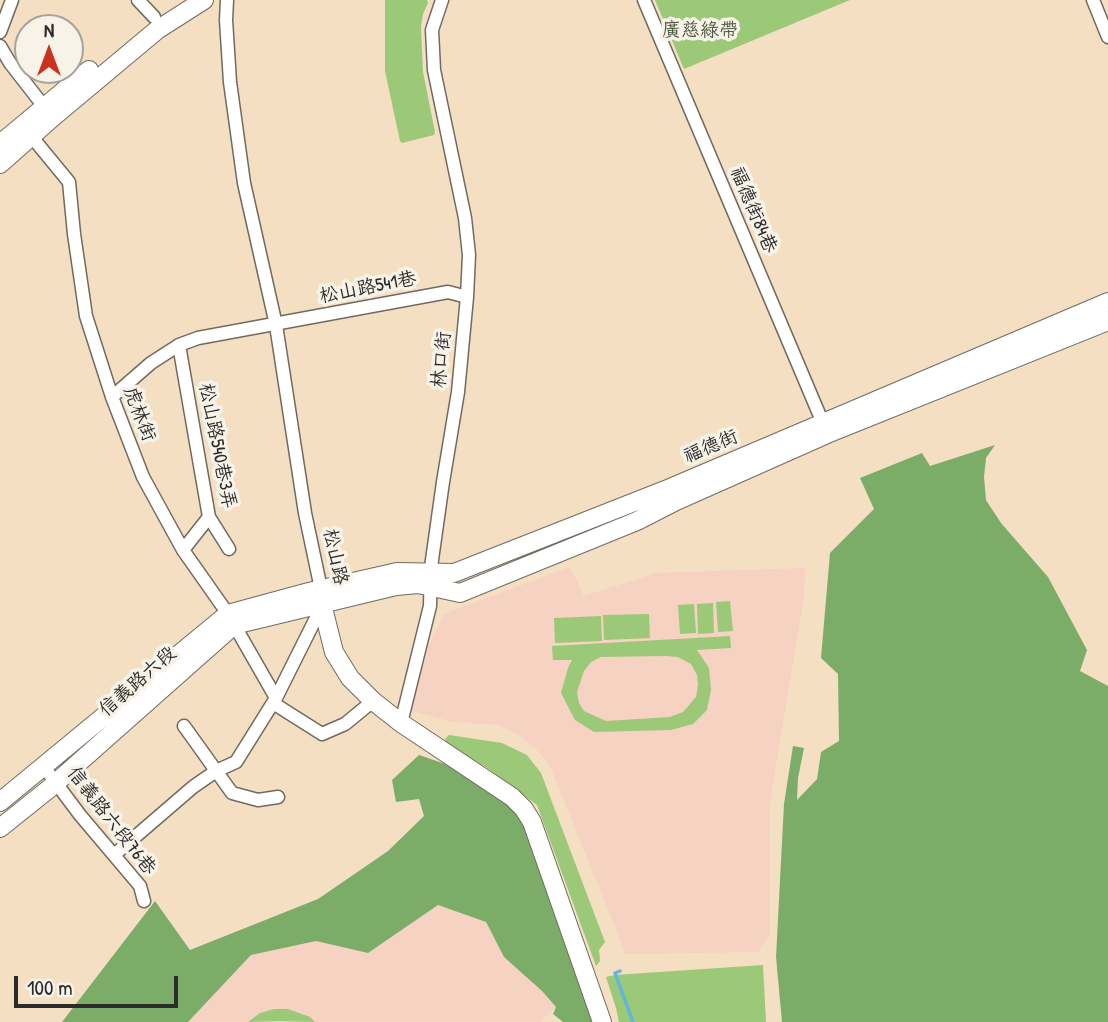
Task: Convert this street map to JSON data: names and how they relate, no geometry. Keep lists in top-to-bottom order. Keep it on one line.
{"streets":{"street":["福德街84巷","松山路541巷","林口街","虎林街","松山路540巷3弄","福德街","松山路","信義路六段","信義路六段76巷"]},"crossings":[["福德街84巷","福德街"],["松山路541巷","林口街"],["松山路541巷","虎林街"],["松山路541巷","松山路540巷3弄"],["松山路541巷","松山路"],["林口街","福德街"],["林口街","松山路"],["虎林街","信義路六段"],["福德街","松山路"],["福德街","信義路六段"],["松山路","信義路六段"],["信義路六段","信義路六段76巷"]],"parks":["廣慈綠帶"],"scale_bar":"100 m","north":"top"}
